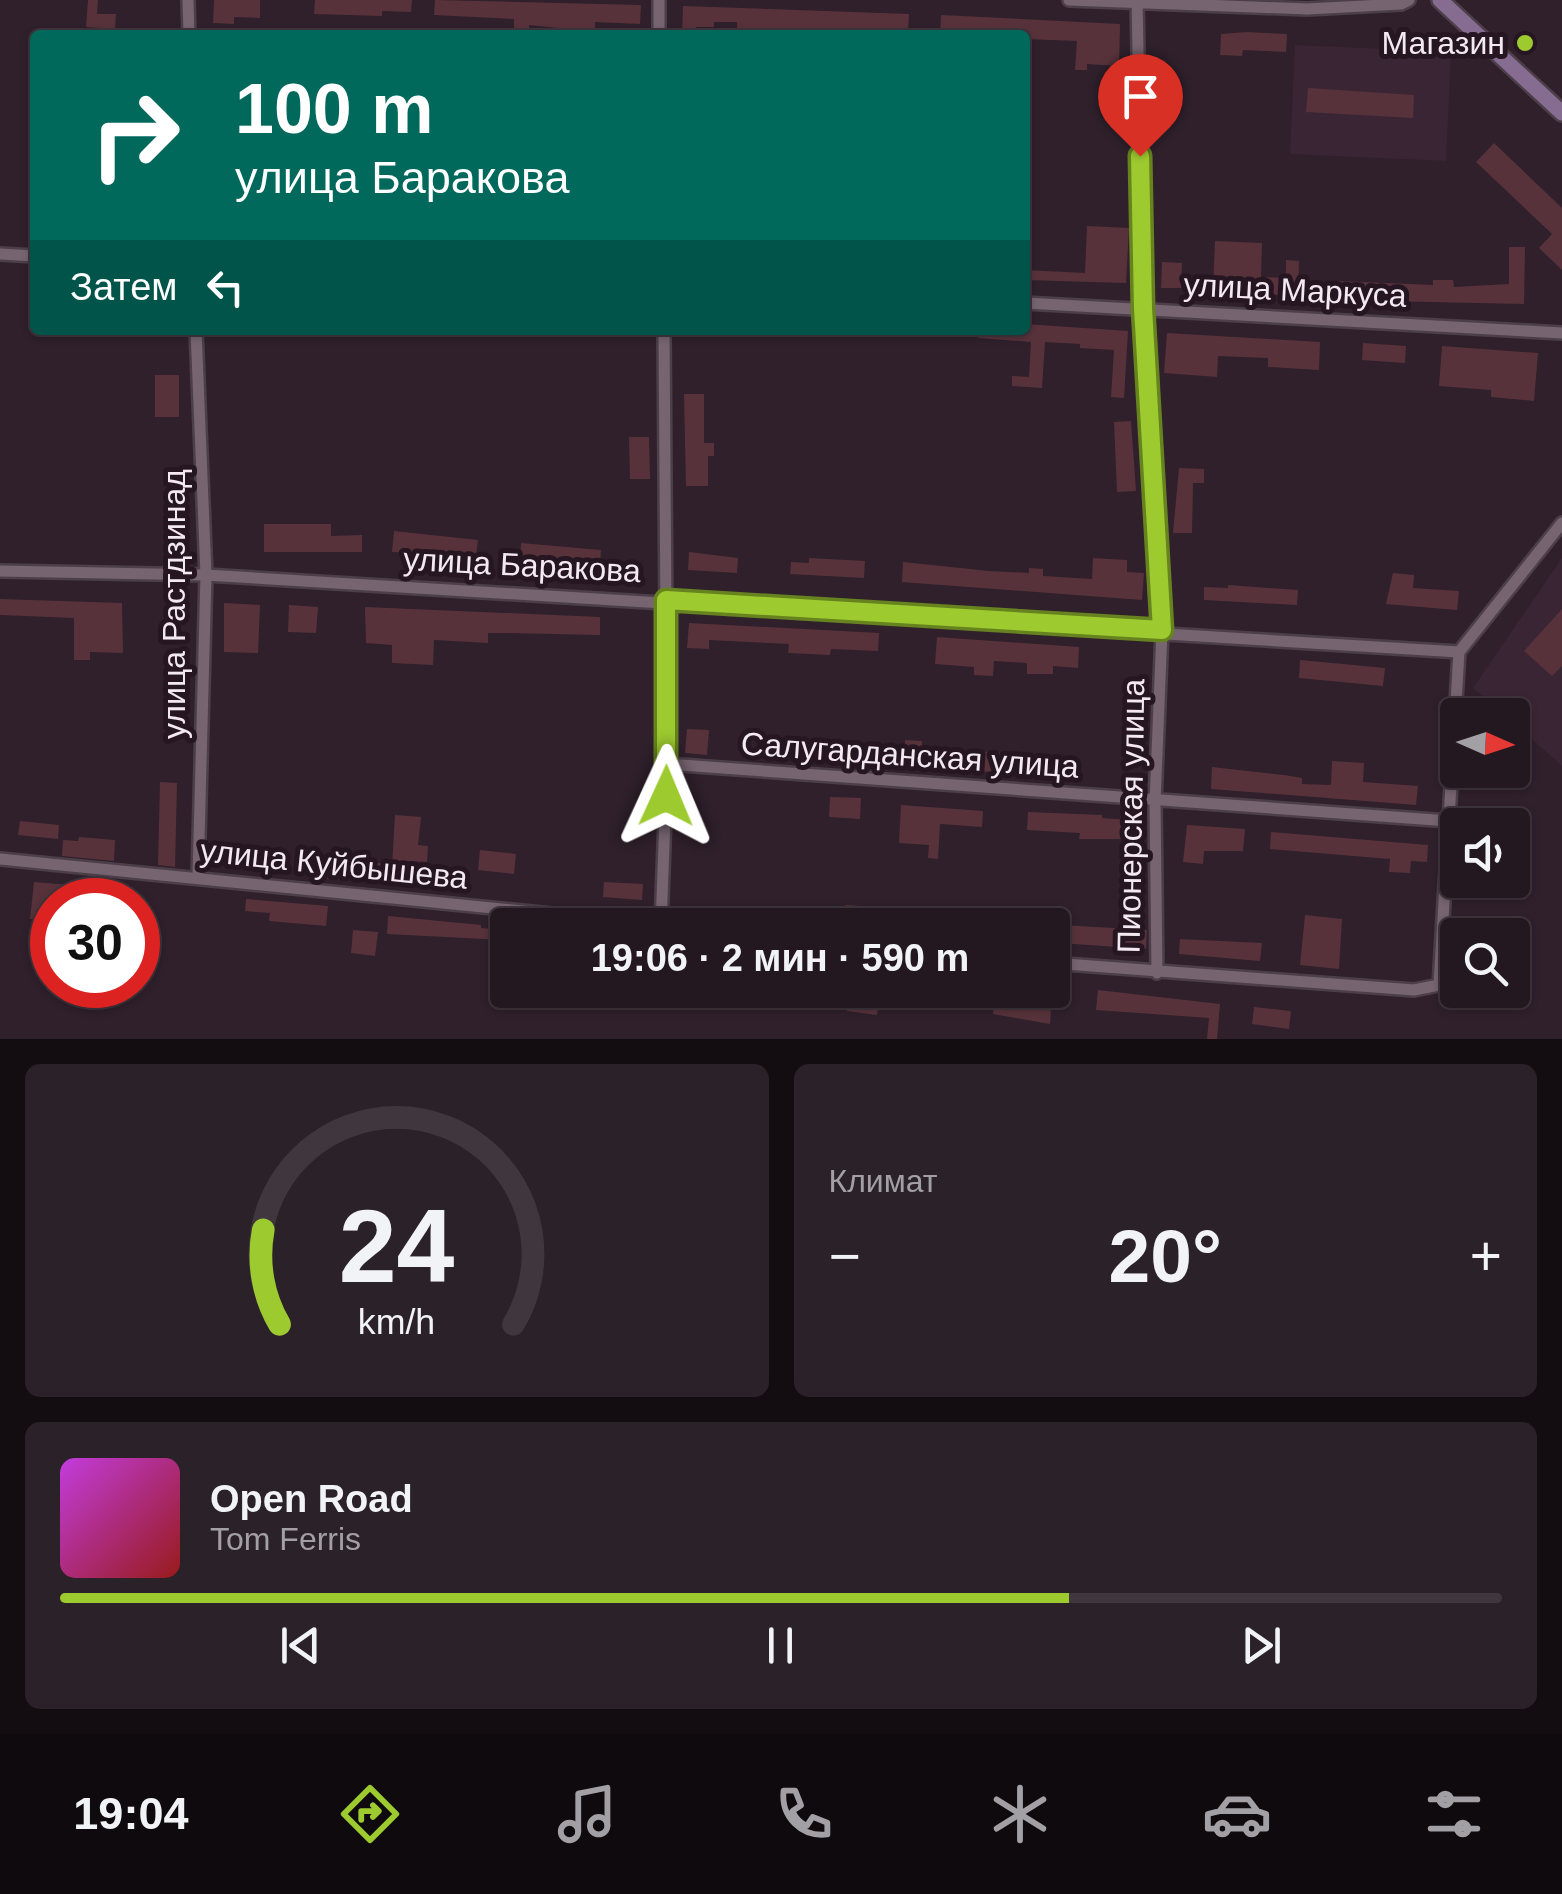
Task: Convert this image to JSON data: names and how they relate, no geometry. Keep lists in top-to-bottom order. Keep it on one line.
{"streets":{"street":["улица Маркуса","улица Баракова","улица Растдзинад","Салугарданская улица","Пионерская улица","улица Куйбышева"]},"crossings":[["улица Маркуса","Пионерская улица"],["улица Баракова","улица Растдзинад"],["улица Баракова","Пионерская улица"],["улица Растдзинад","улица Куйбышева"],["Салугарданская улица","Пионерская улица"]],"places":["Магазин"],"north":"right","page":{"turn":["100 m","улица Баракова"],"then":"Затем","limit":"30","trip":"19:06 · 2 мин · 590 m","tile":"Климат","heat":["−","20°","+"],"song":["Open Road","Tom Ferris"],"tabs":"19:04","gauge":["24","km/h"]}}
